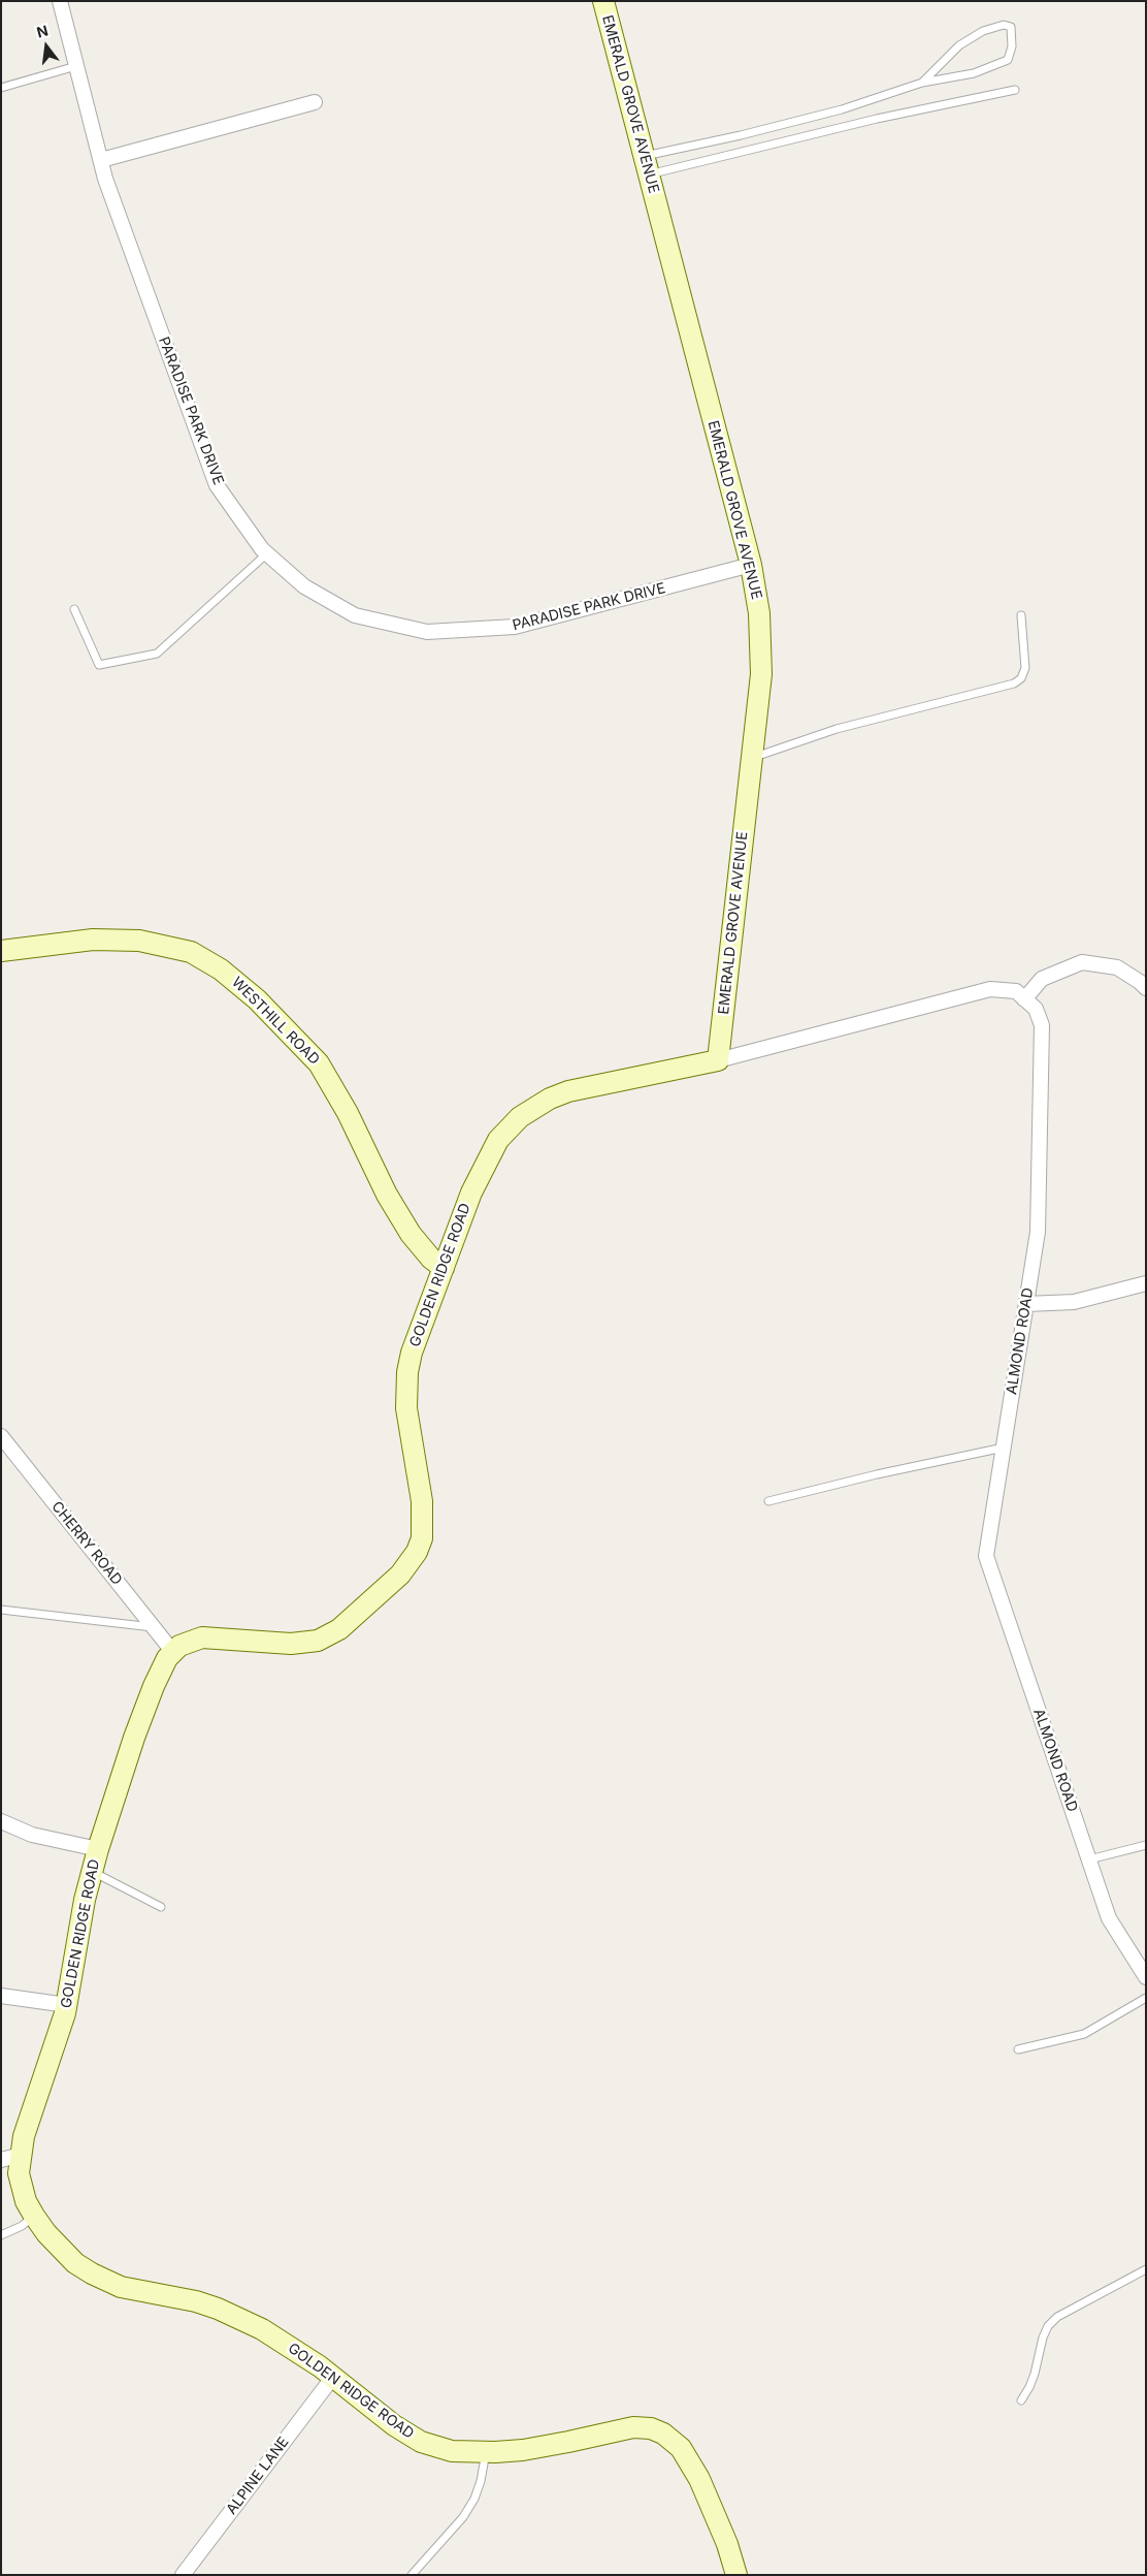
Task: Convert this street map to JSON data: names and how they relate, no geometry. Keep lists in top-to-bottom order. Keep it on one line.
{"streets":{"street":["EMERALD GROVE AVENUE","PARADISE PARK DRIVE","WESTHILL ROAD","GOLDEN RIDGE ROAD","ALMOND ROAD","CHERRY ROAD","ALPINE LANE"]},"crossings":[["EMERALD GROVE AVENUE","PARADISE PARK DRIVE"],["EMERALD GROVE AVENUE","GOLDEN RIDGE ROAD"],["EMERALD GROVE AVENUE","ALMOND ROAD"],["WESTHILL ROAD","GOLDEN RIDGE ROAD"],["GOLDEN RIDGE ROAD","ALMOND ROAD"],["GOLDEN RIDGE ROAD","CHERRY ROAD"],["GOLDEN RIDGE ROAD","ALPINE LANE"]],"north":"top"}
